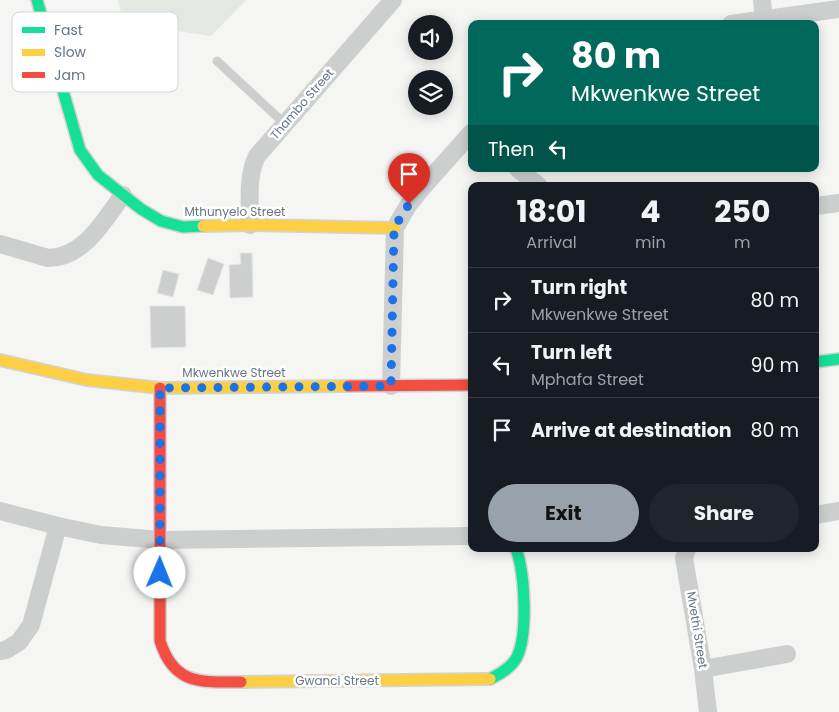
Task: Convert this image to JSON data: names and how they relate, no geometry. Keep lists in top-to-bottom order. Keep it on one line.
{"streets":{"street":["Thambo Street","Mthunyelo Street","Mkwenkwe Street","Mvethi Street","Gwanci Street"]},"crossings":[["Thambo Street","Mthunyelo Street"],["Mkwenkwe Street","Gwanci Street"]],"legend":["Fast","Slow","Jam"],"page":{"turn":["80 m","Mkwenkwe Street"],"then":"Then","eta":["18:01","Arrival","4","min","250","m"],"list":[{"name":"Turn right","note":"Mkwenkwe Street","value":"80 m"},{"name":"Turn left","note":"Mphafa Street","value":"90 m"},{"name":"Arrive at destination","value":"80 m"}],"buttons":["Exit","Share"]}}
